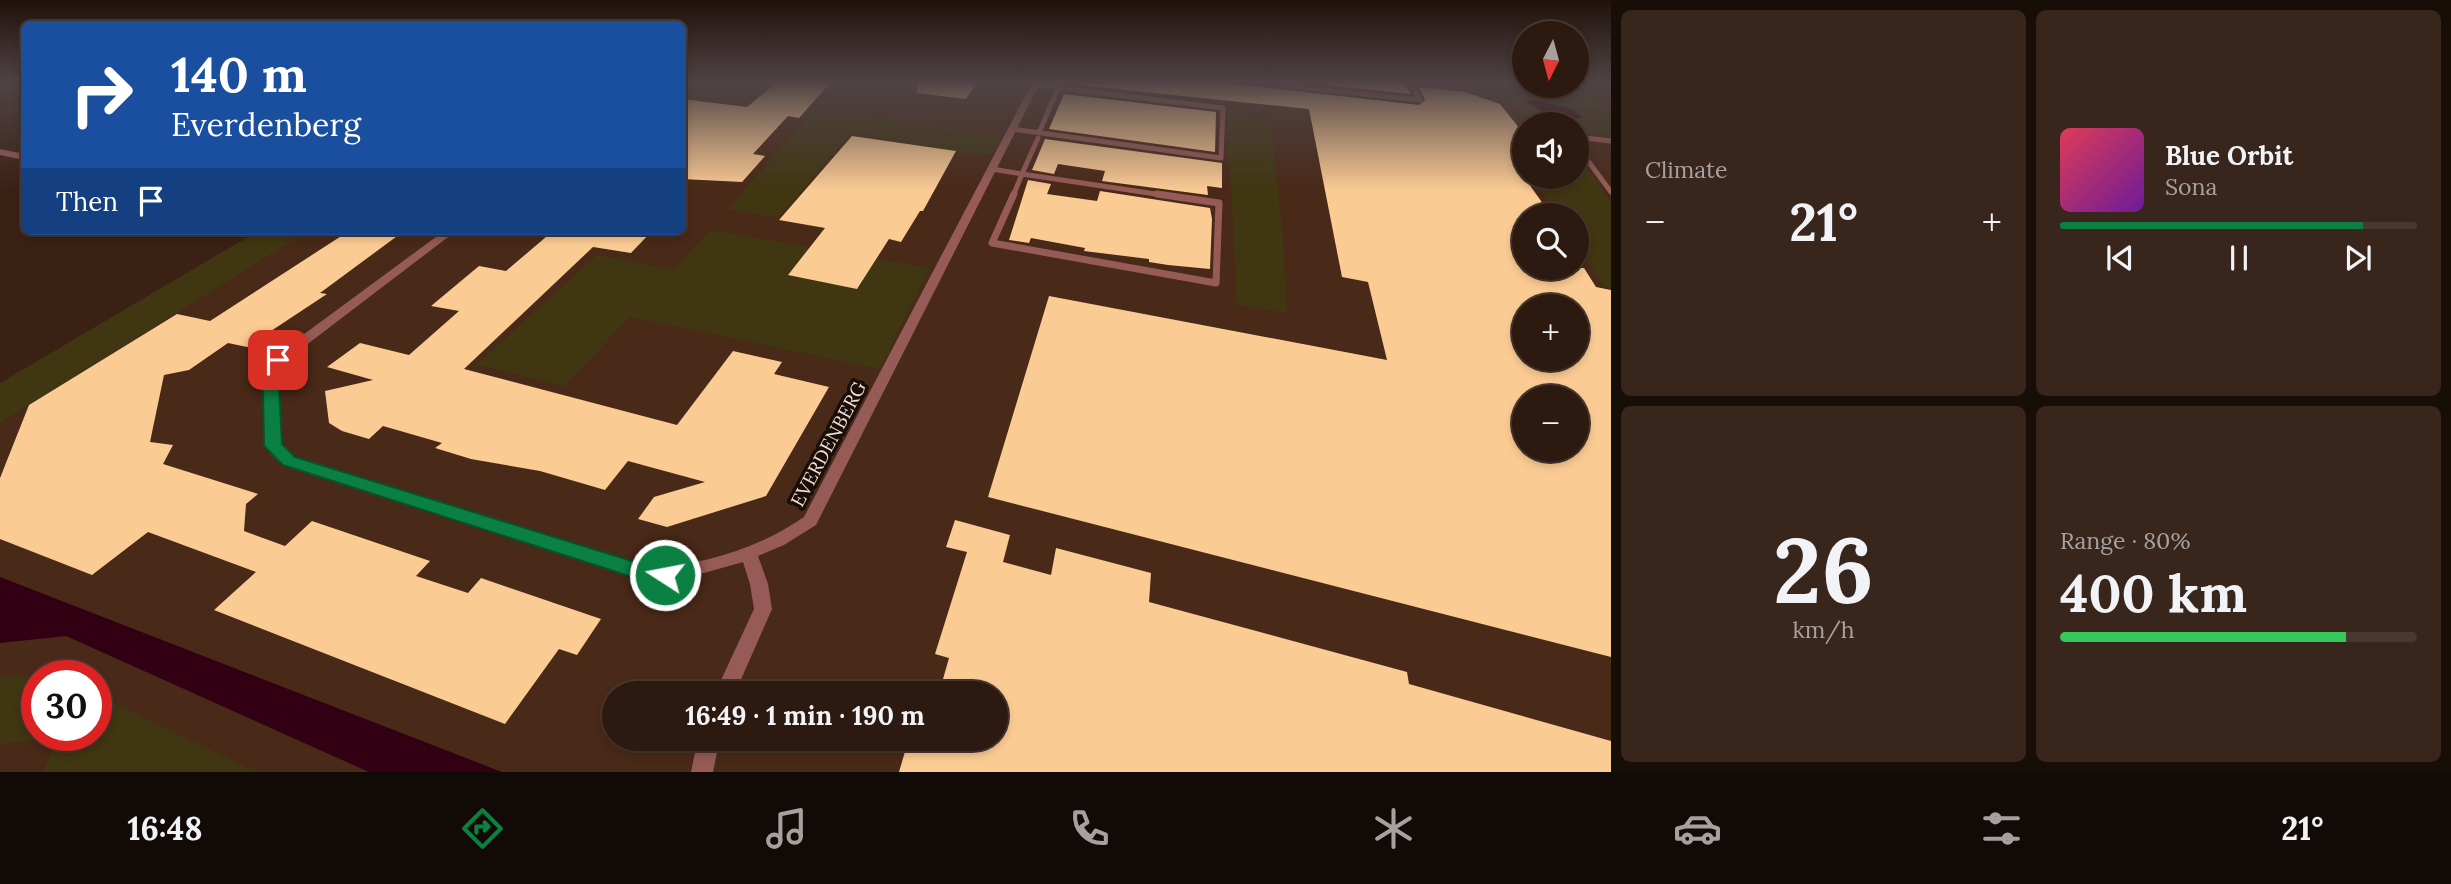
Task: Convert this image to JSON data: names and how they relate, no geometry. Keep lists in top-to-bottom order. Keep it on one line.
{"streets":{"street":["EVERDENBERG"]},"north":"bottom","page":{"tile":["Climate",["26","km/h"],["Range · 80%","400 km"]],"map_buttons":["+","−"],"turn":["140 m","Everdenberg"],"song":["Blue Orbit","Sona"],"then":"Then","heat":["−","21°","+"],"limit":"30","trip":"16:49 · 1 min · 190 m","tabs":["16:48","21°"]}}
